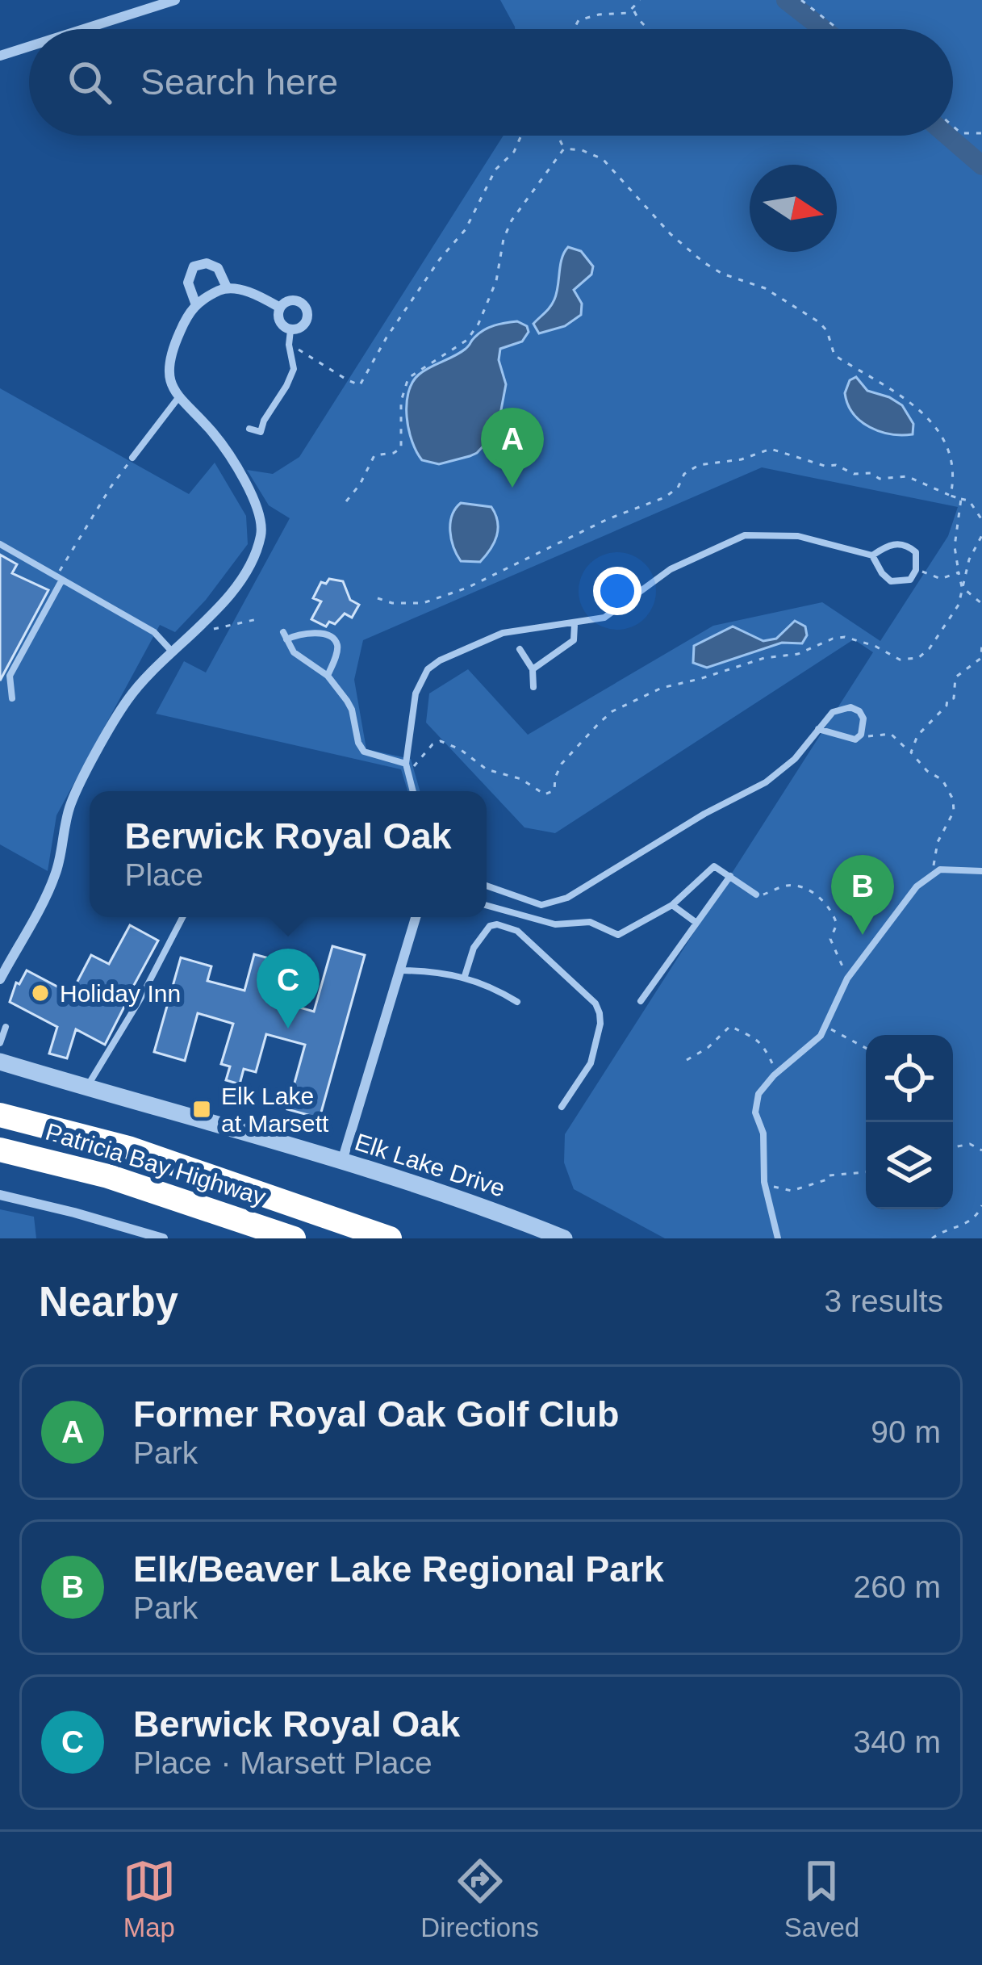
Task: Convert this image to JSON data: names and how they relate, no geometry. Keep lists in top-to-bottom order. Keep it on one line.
{"streets":{"highway":["Patricia Bay Highway"],"street":["Elk Lake Drive"]},"places":{"other":["Holiday Inn"],"transit":["Elk Lake at Marsett"]},"north":"right","page":{"search":"Search here","pins":["A","B","C"],"popup":["Berwick Royal Oak","Place"],"heading":["Nearby","3 results"],"list":[{"mark":"A","name":"Former Royal Oak Golf Club","note":"Park","value":"90 m"},{"mark":"B","name":"Elk/Beaver Lake Regional Park","note":"Park","value":"260 m"},{"mark":"C","name":"Berwick Royal Oak","note":"Place · Marsett Place","value":"340 m"}],"nav":["Map","Directions","Saved"]}}
